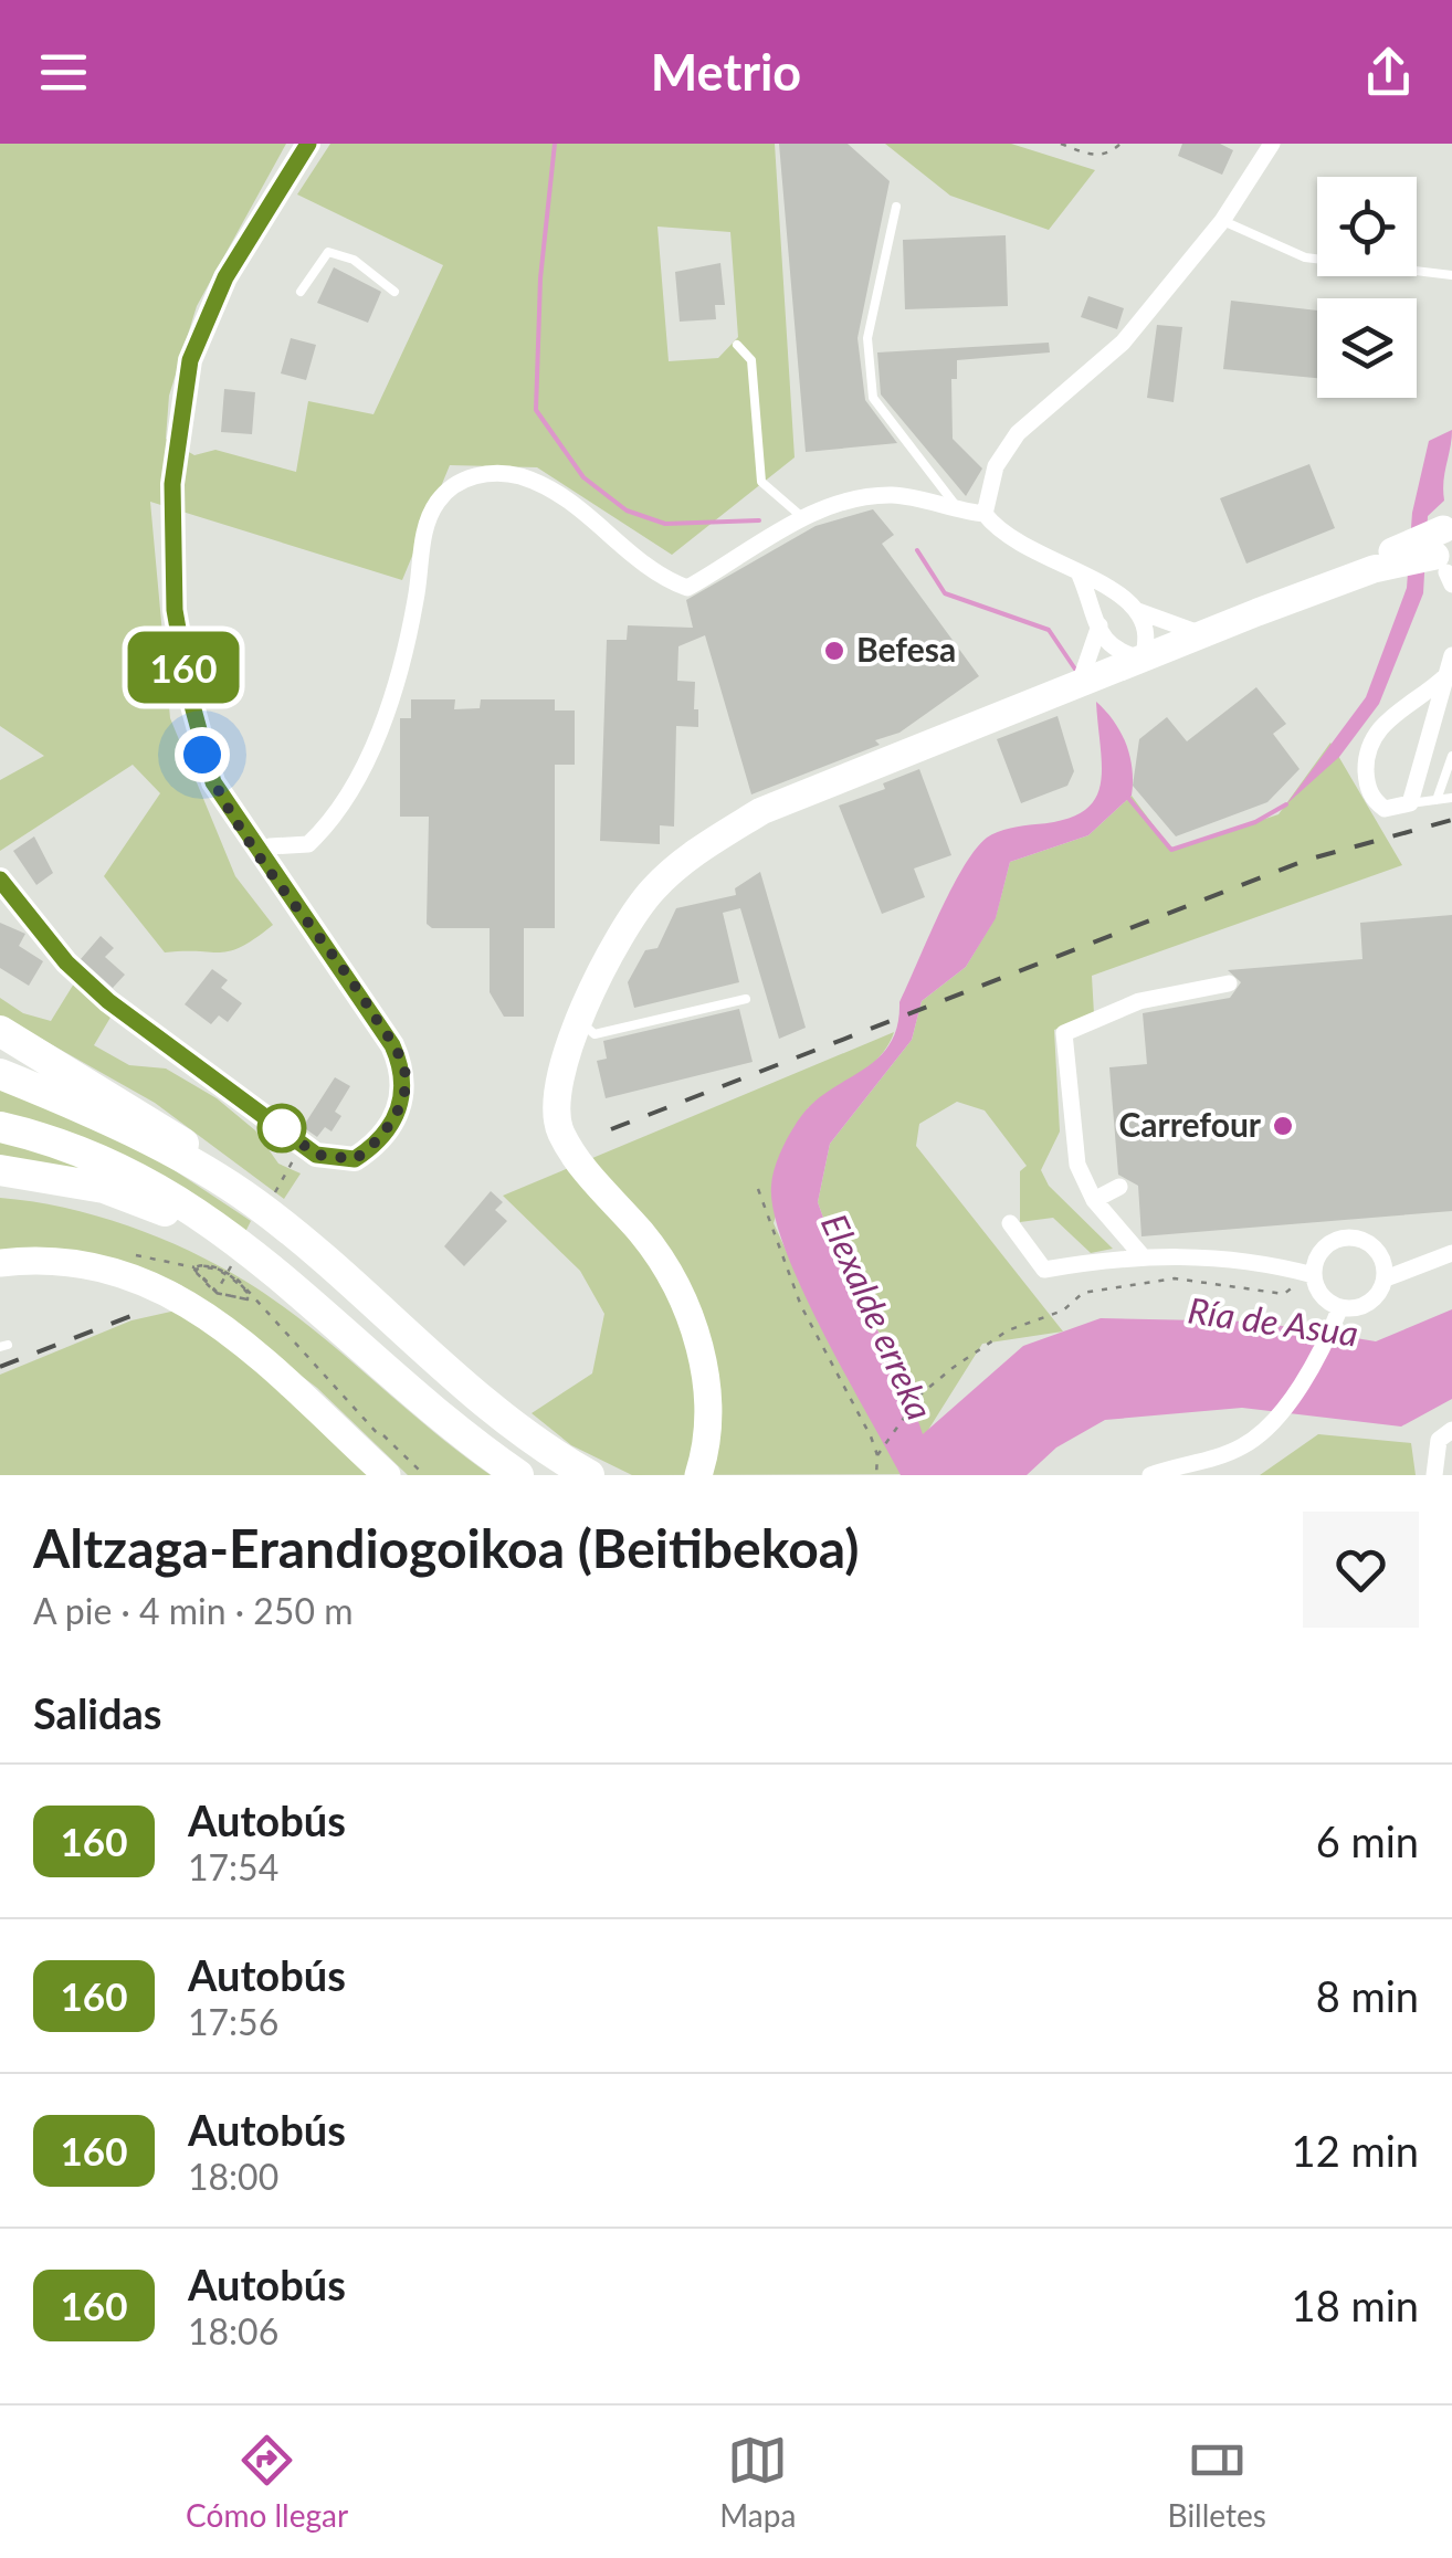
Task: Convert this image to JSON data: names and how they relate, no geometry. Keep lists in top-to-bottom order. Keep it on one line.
{"water":["Elexalde erreka","Ría de Asua"],"places":["Befesa","Carrefour"],"lines":["bus line 160"],"page":{"header":"Metrio","on_map":"160","heading":[["Altzaga-Erandiogoikoa (Beitibekoa)","A pie · 4 min · 250 m"],"Salidas"],"list":[{"mark":"160","name":"Autobús","note":"17:54","value":"6 min"},{"mark":"160","name":"Autobús","note":"17:56","value":"8 min"},{"mark":"160","name":"Autobús","note":"18:00","value":"12 min"},{"mark":"160","name":"Autobús","note":"18:06","value":"18 min"}],"tabs":["Cómo llegar","Mapa","Billetes"]}}
